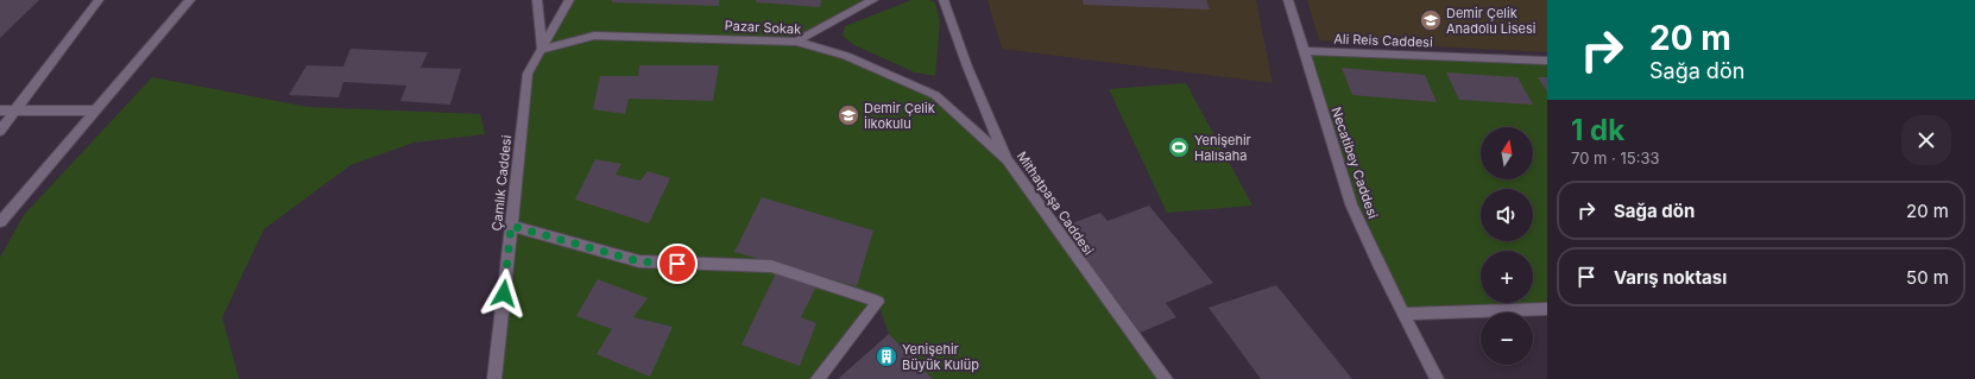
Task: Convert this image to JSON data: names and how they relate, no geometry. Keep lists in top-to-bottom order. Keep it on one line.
{"streets":{"street":["Pazar Sokak","Ali Reis Caddesi","Necatibey Caddesi","Çamlık Caddesi","Mithatpaşa Caddesi"]},"crossings":[["Pazar Sokak","Çamlık Caddesi"],["Pazar Sokak","Mithatpaşa Caddesi"],["Ali Reis Caddesi","Necatibey Caddesi"]],"places":{"school or university":["Demir Çelik Anadolu Lisesi","Demir Çelik İlkokulu"],"sports":["Yenişehir Halısaha"],"building":["Yenişehir Büyük Kulüp"]},"north":"top","page":{"turn":["20 m","Sağa dön"],"heading":["1 dk","70 m · 15:33"],"map_buttons":["+","−"],"list":[{"name":"Sağa dön","value":"20 m"},{"name":"Varış noktası","value":"50 m"}]}}
